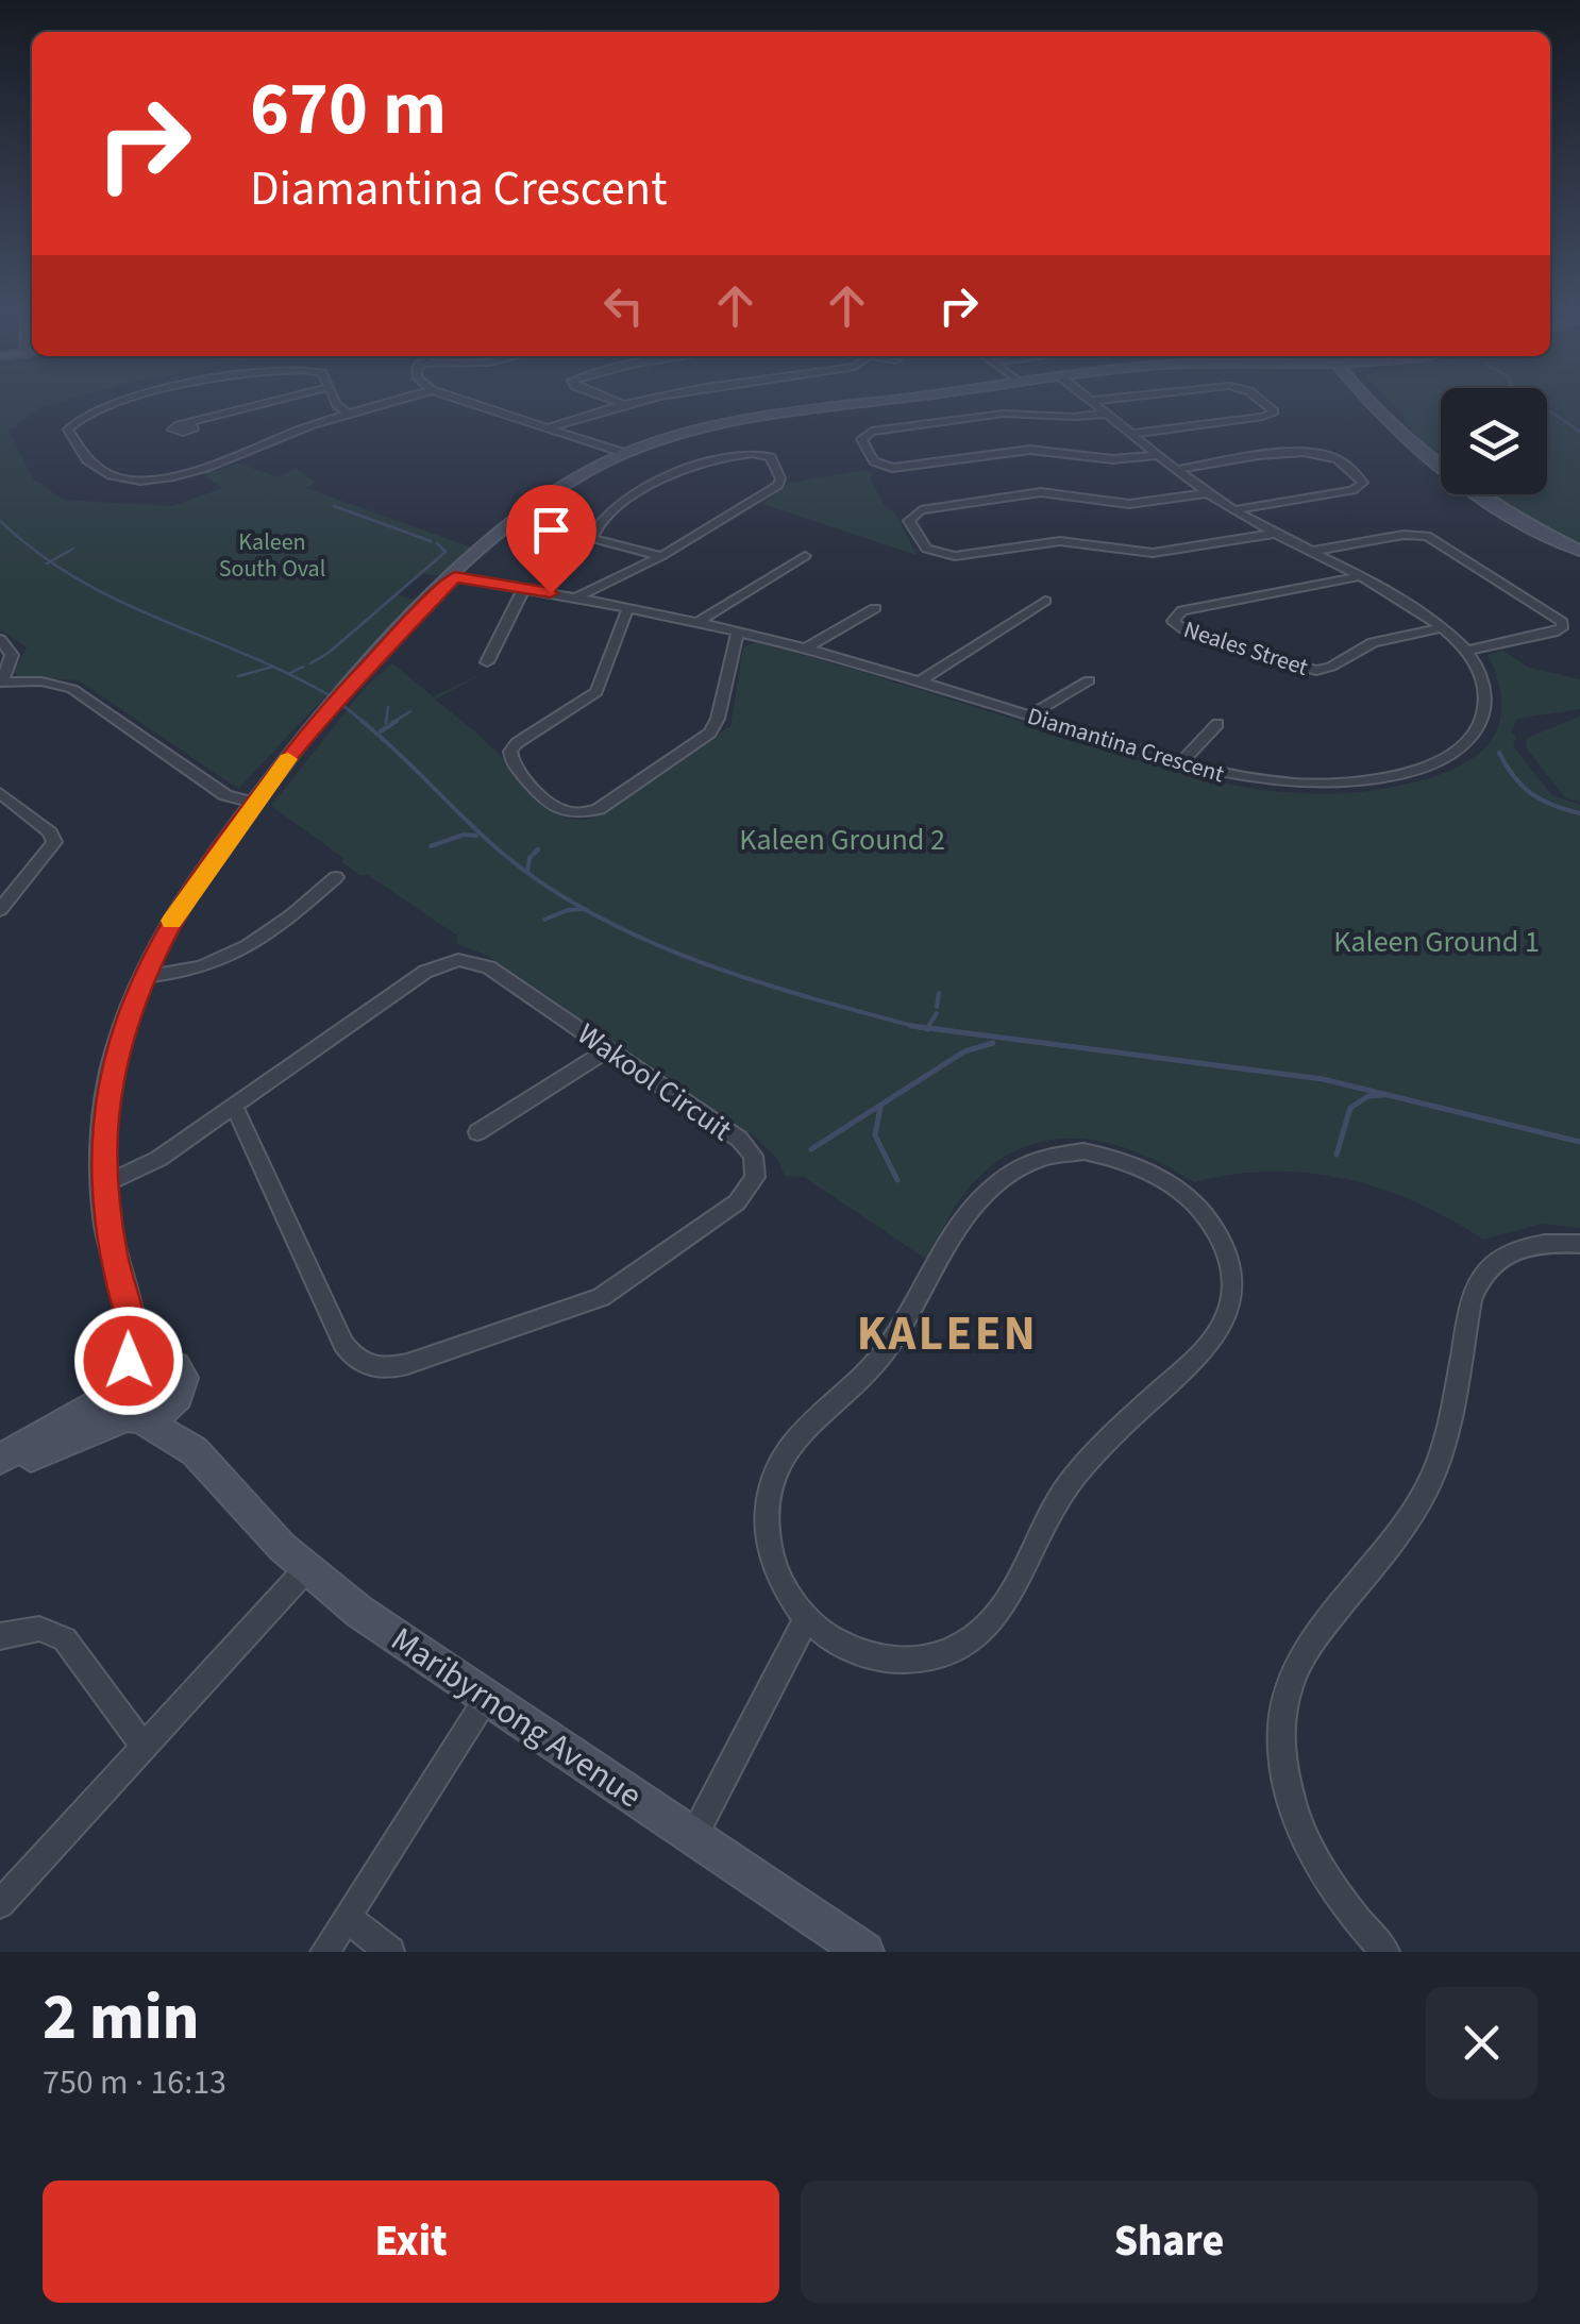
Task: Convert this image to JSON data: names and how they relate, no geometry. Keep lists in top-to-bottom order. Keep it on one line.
{"streets":{"street":["Neales Street","Diamantina Crescent","Wakool Circuit","Maribyrnong Avenue"]},"crossings":[["Neales Street","Diamantina Crescent"]],"districts":["KALEEN"],"parks":["Kaleen South Oval","Kaleen Ground 2","Kaleen Ground 1"],"page":{"turn":["670 m","Diamantina Crescent"],"heading":["2 min","750 m · 16:13"],"buttons":["Exit","Share"]}}
